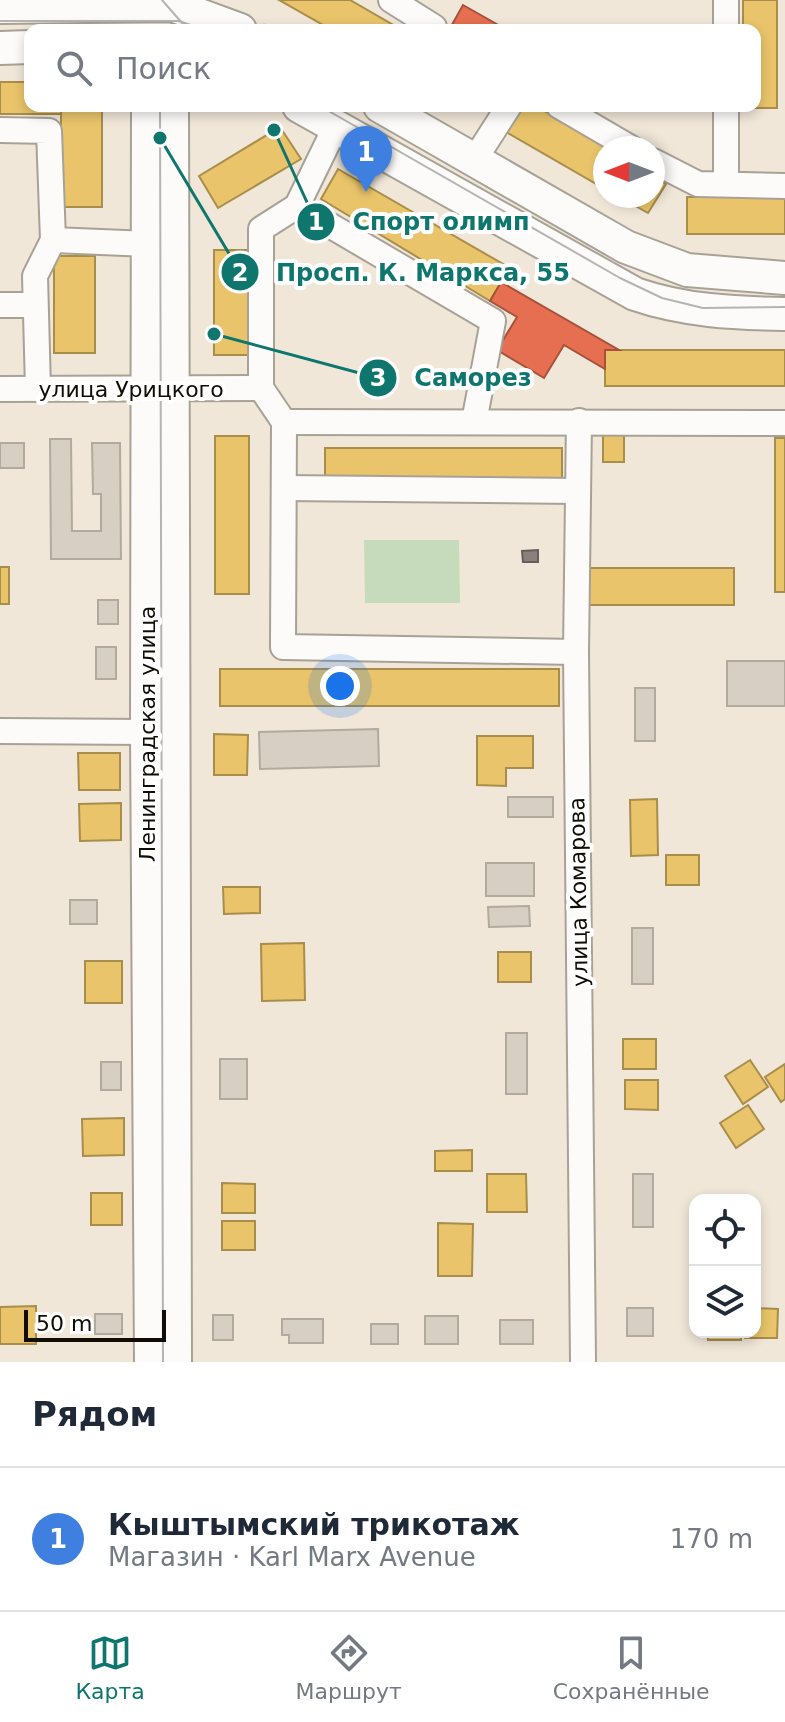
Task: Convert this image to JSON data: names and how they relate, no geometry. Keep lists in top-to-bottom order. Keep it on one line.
{"streets":{"main road":["Ленинградская улица"],"street":["улица Урицкого","улица Комарова"]},"crossings":[["улица Урицкого","Ленинградская улица"]],"places":["Спорт олимп","Просп. К. Маркса, 55","Саморез"],"scale_bar":"50 m","north":"left","page":{"search":"Поиск","pins":"1","scale":"50 m","heading":"Рядом","list":[{"mark":"1","name":"Кыштымский трикотаж","note":"Магазин · Karl Marx Avenue","value":"170 m"}],"nav":["Карта","Маршрут","Сохранённые"]}}
